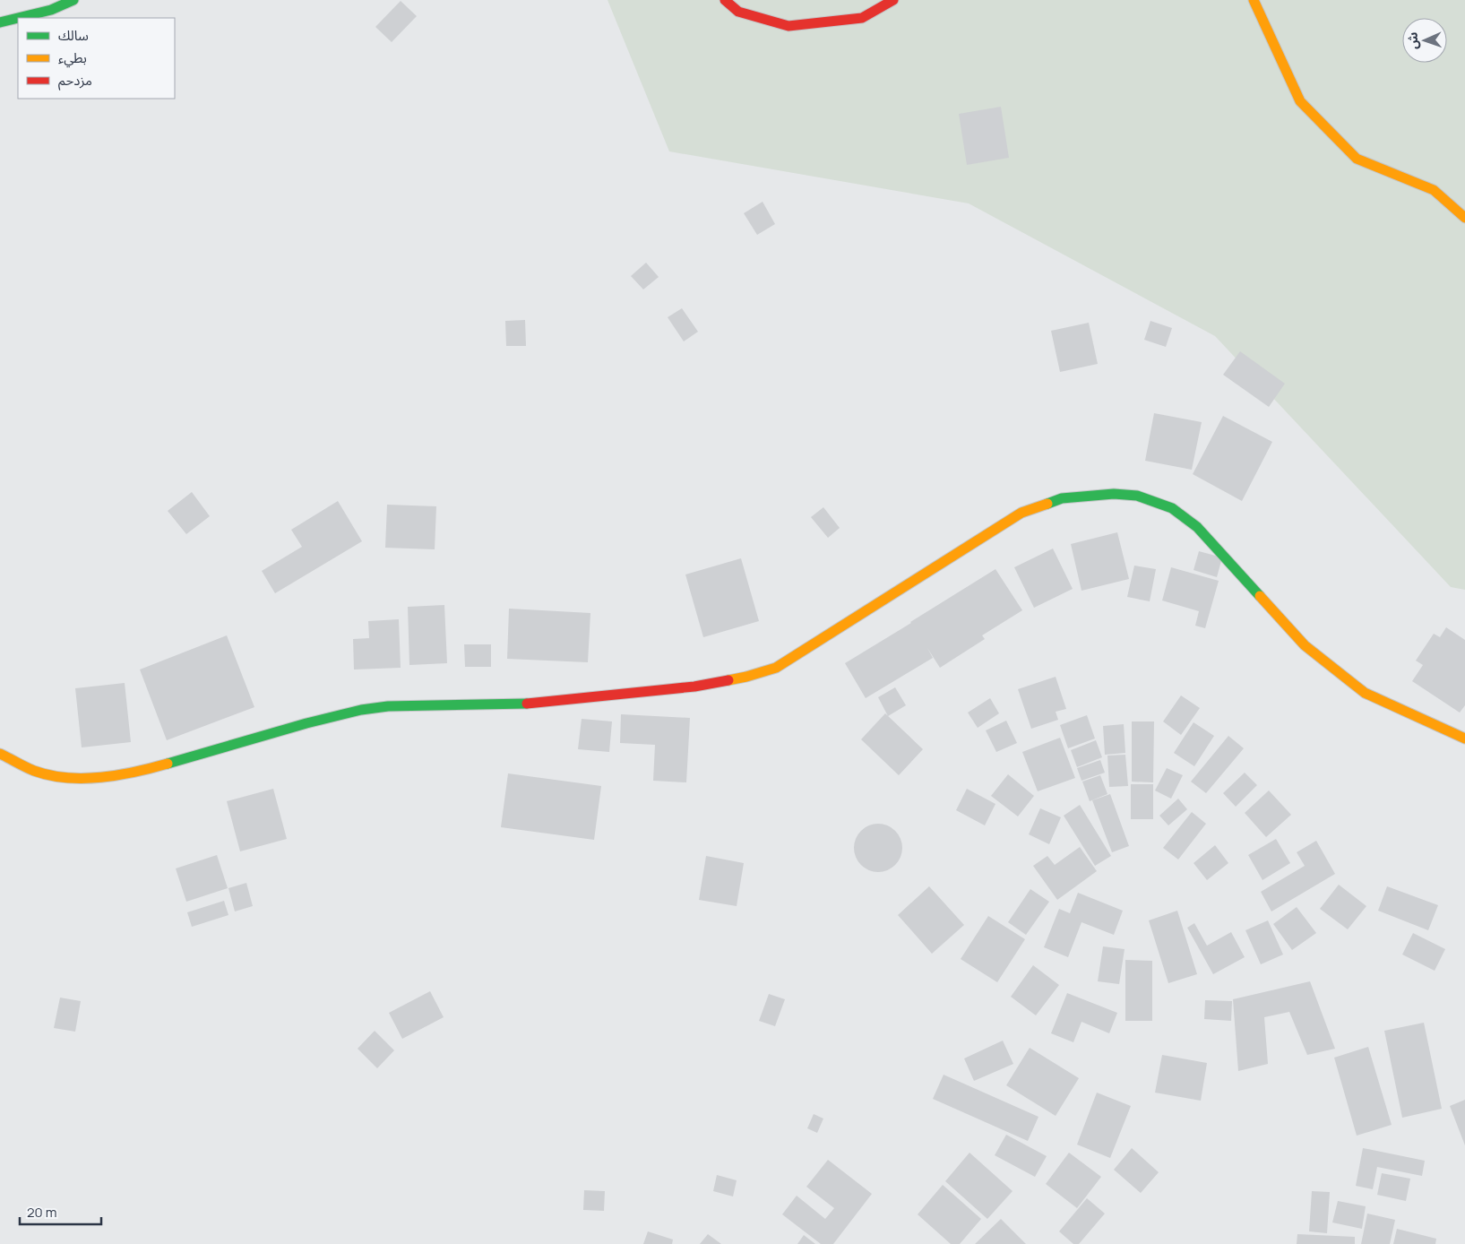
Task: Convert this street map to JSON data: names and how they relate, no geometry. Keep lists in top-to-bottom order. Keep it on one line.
{"legend":["سالك","بطيء","مزدحم"],"scale_bar":"20 m","north":"left"}
